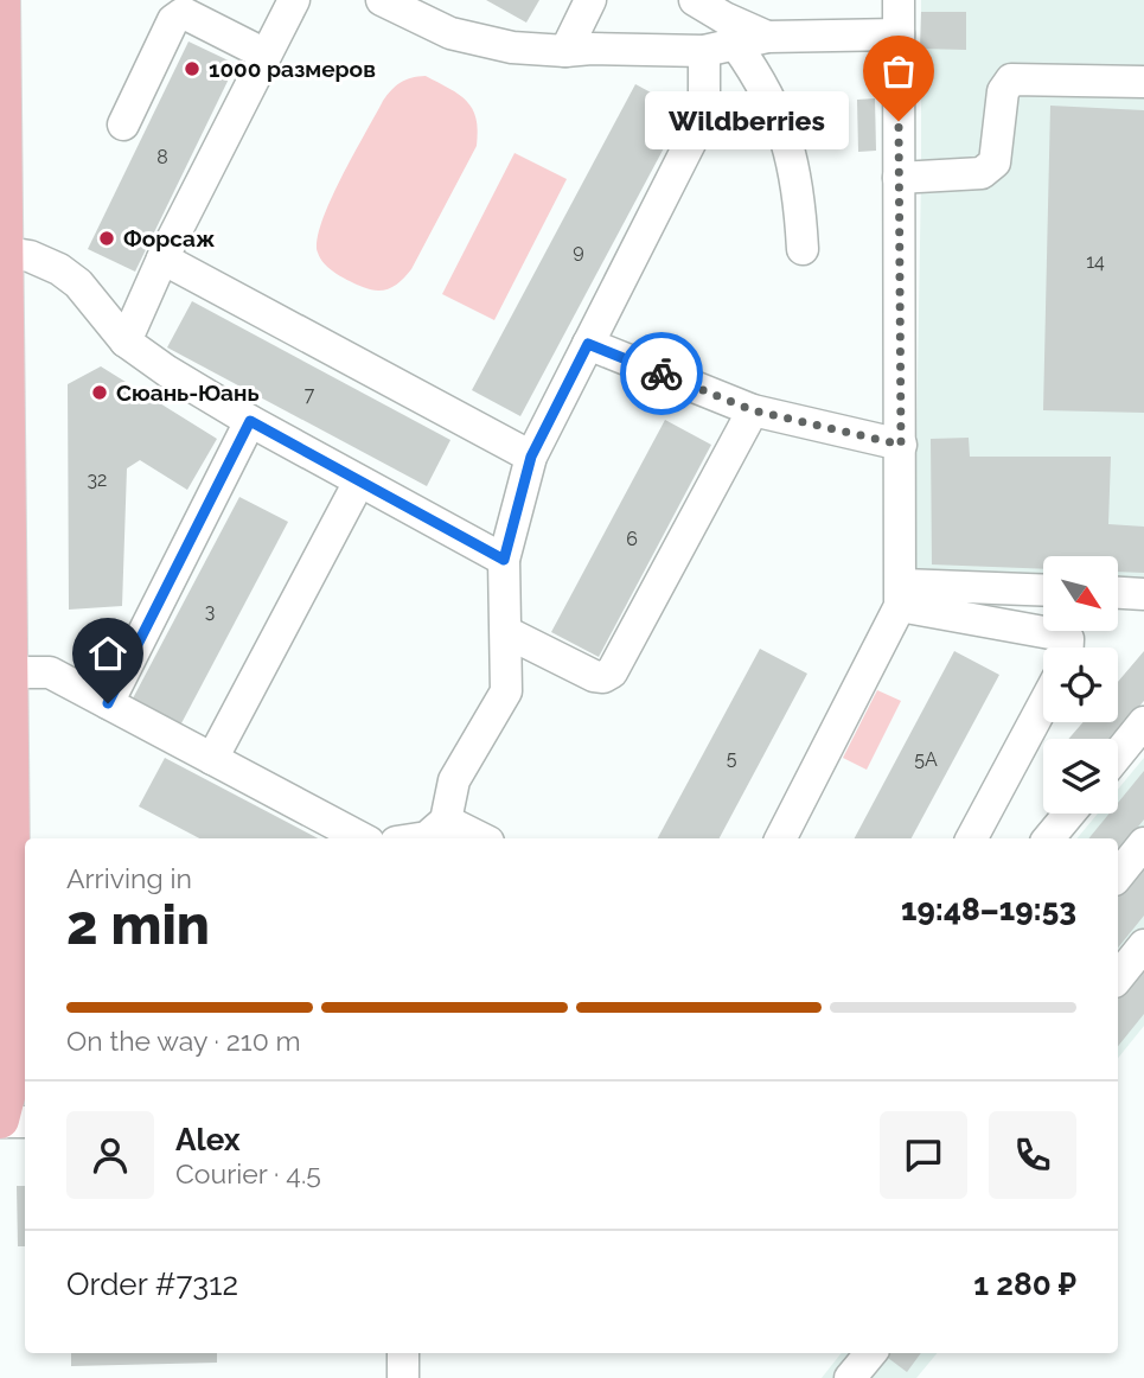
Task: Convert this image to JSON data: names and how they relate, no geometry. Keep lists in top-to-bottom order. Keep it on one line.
{"places":["1000 размеров","Wildberries","Форсаж","Сюань-Юань"],"house_numbers":["8","9","14","7","32","6","3","5","5А"],"north":"bottom right","page":{"bubble":"Wildberries","heading":["2 min","Arriving in","19:48–19:53"],"panel":["Alex","Courier · 4.5","Order #7312","1 280 ₽"],"bar":"On the way · 210 m"}}
